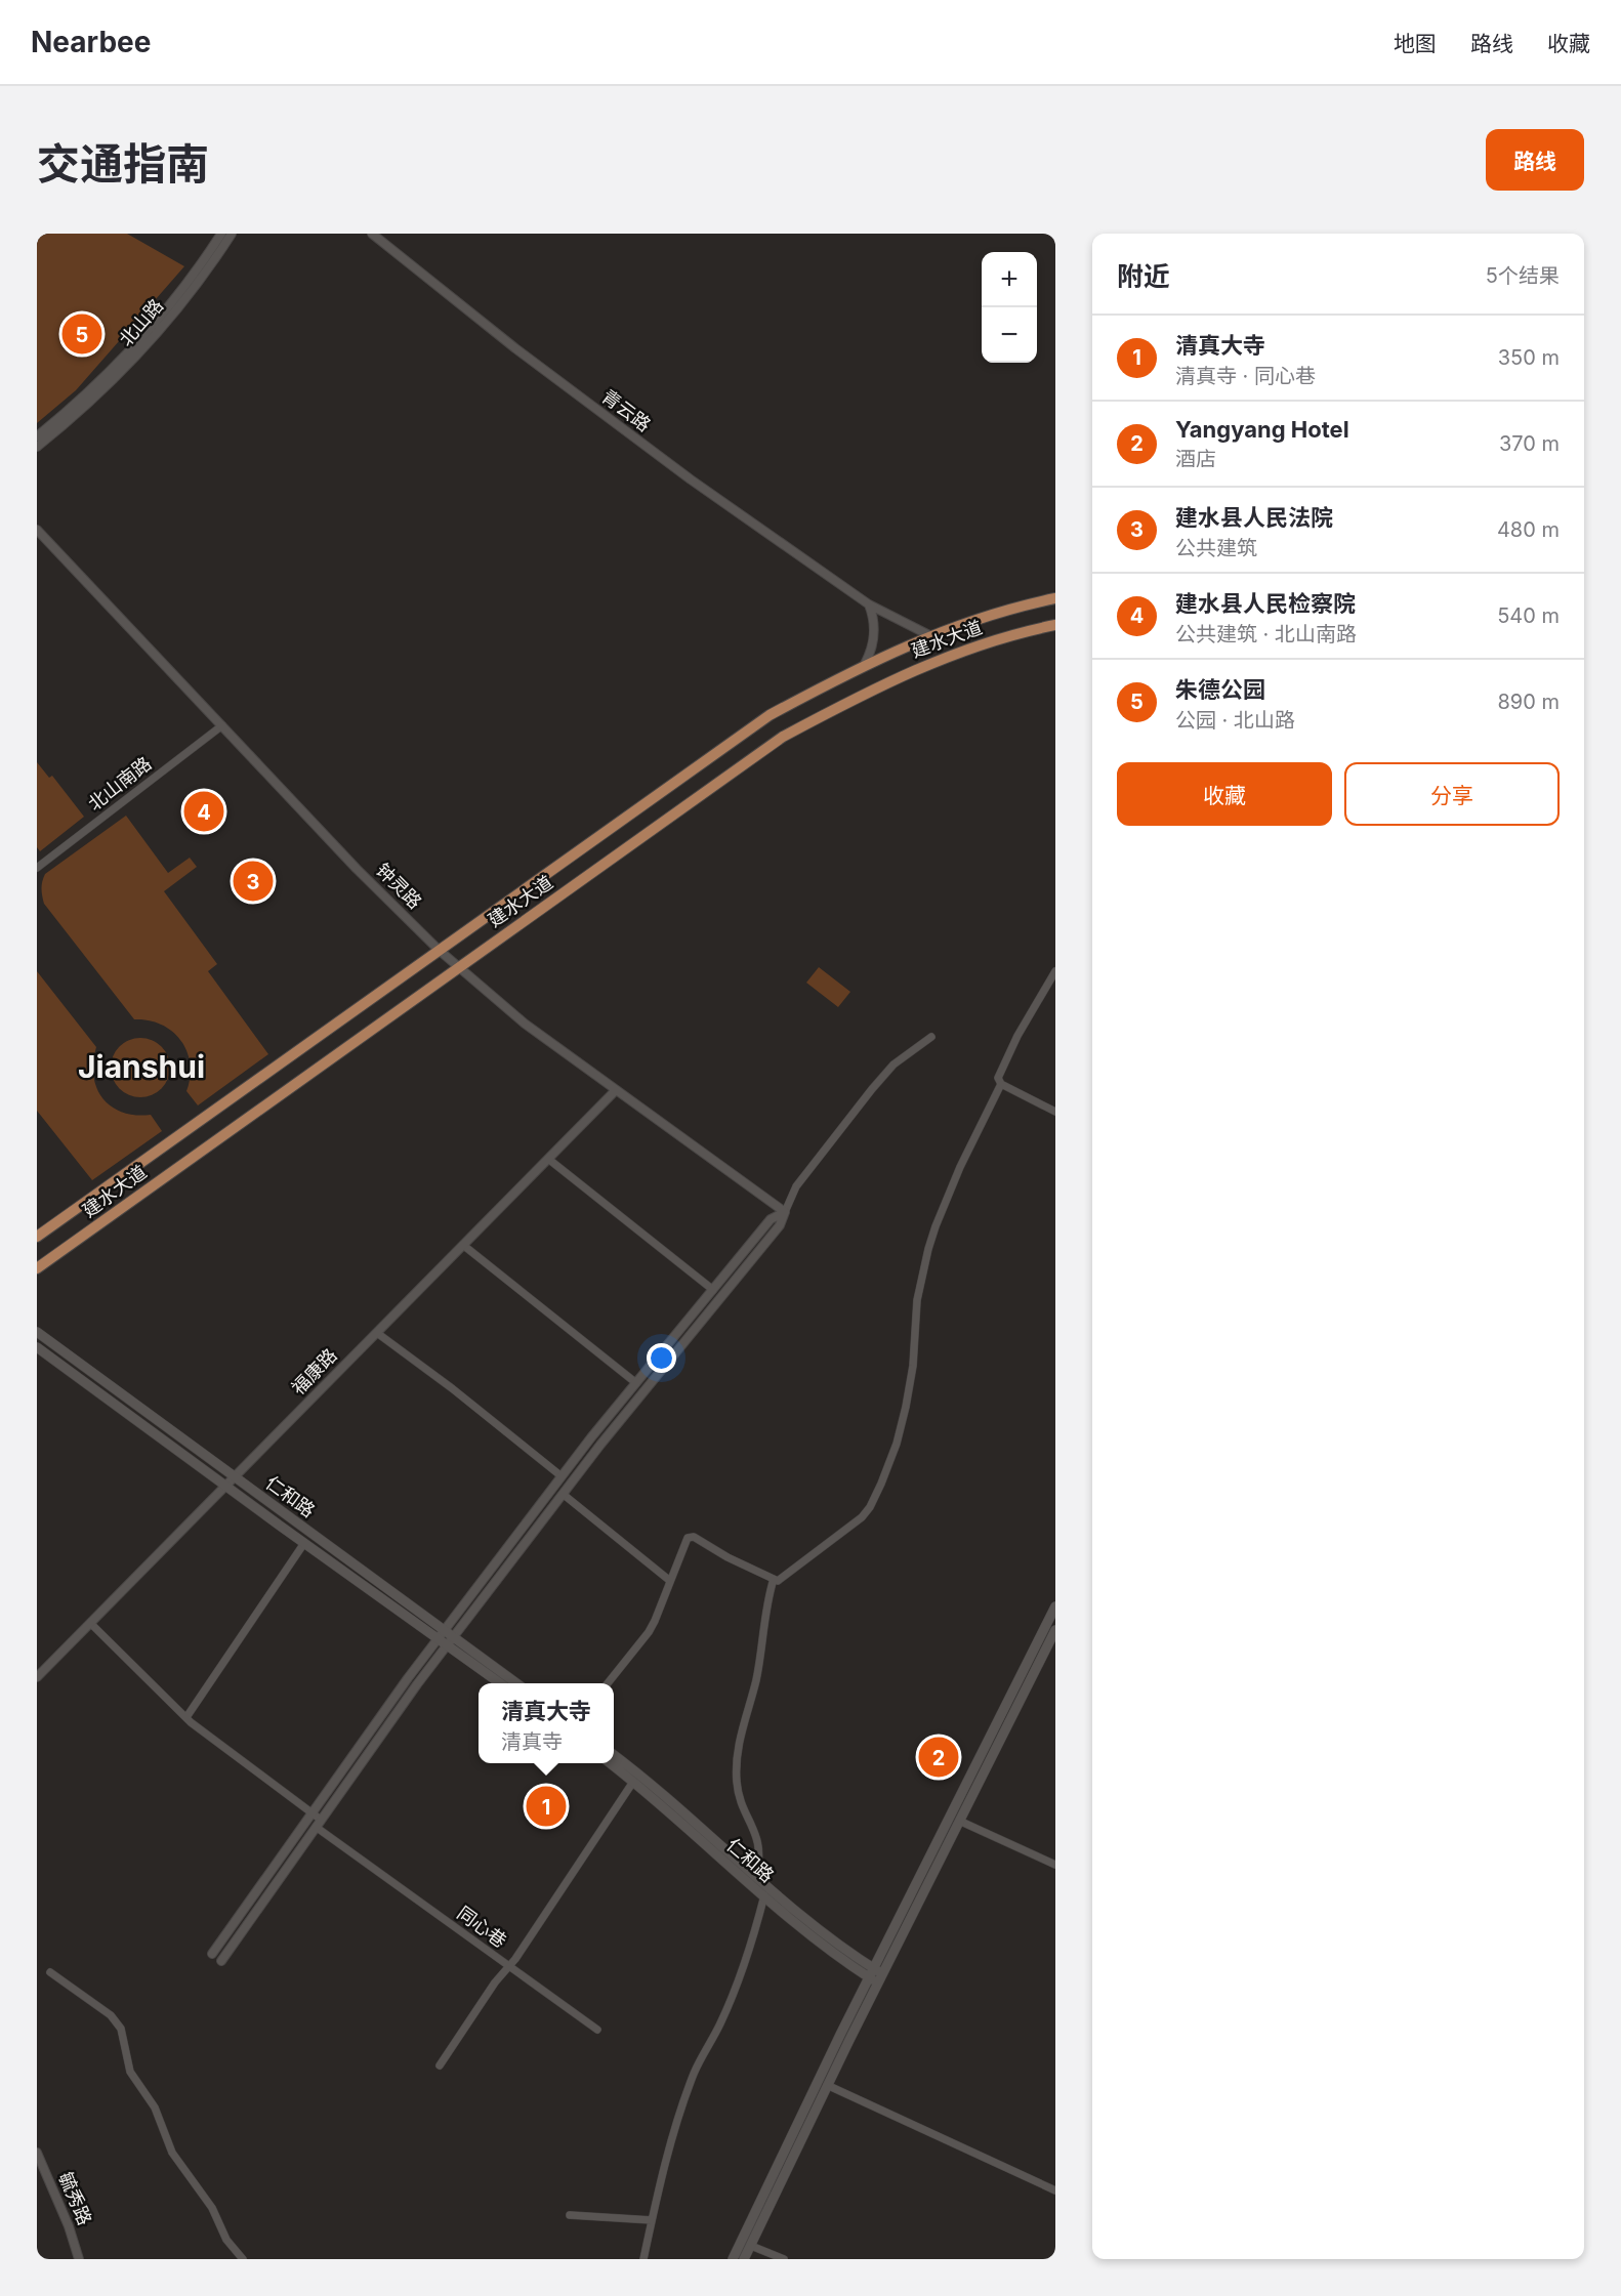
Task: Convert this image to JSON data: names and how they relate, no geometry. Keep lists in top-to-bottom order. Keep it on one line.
{"streets":{"main road":["建水大道","仁和路"],"street":["北山路","青云路","北山南路","钟灵路","福康路","同心巷","毓秀路"]},"crossings":[["青云路","建水大道"],["建水大道","钟灵路"],["北山南路","钟灵路"],["钟灵路","福康路"],["福康路","仁和路"],["福康路","同心巷"],["仁和路","同心巷"]],"districts":["Jianshui"],"page":{"header":"Nearbee","nav":["地图","路线","收藏"],"title":"交通指南","buttons":["路线",["收藏","分享"]],"heading":["附近","5个结果"],"map_buttons":["+","−"],"pins":["5","4","3","2","1"],"list":[{"mark":"1","name":"清真大寺","note":"清真寺 · 同心巷","value":"350 m"},{"mark":"2","name":"Yangyang Hotel","note":"酒店","value":"370 m"},{"mark":"3","name":"建水县人民法院","note":"公共建筑","value":"480 m"},{"mark":"4","name":"建水县人民检察院","note":"公共建筑 · 北山南路","value":"540 m"},{"mark":"5","name":"朱德公园","note":"公园 · 北山路","value":"890 m"}],"popup":["清真大寺","清真寺"]}}
